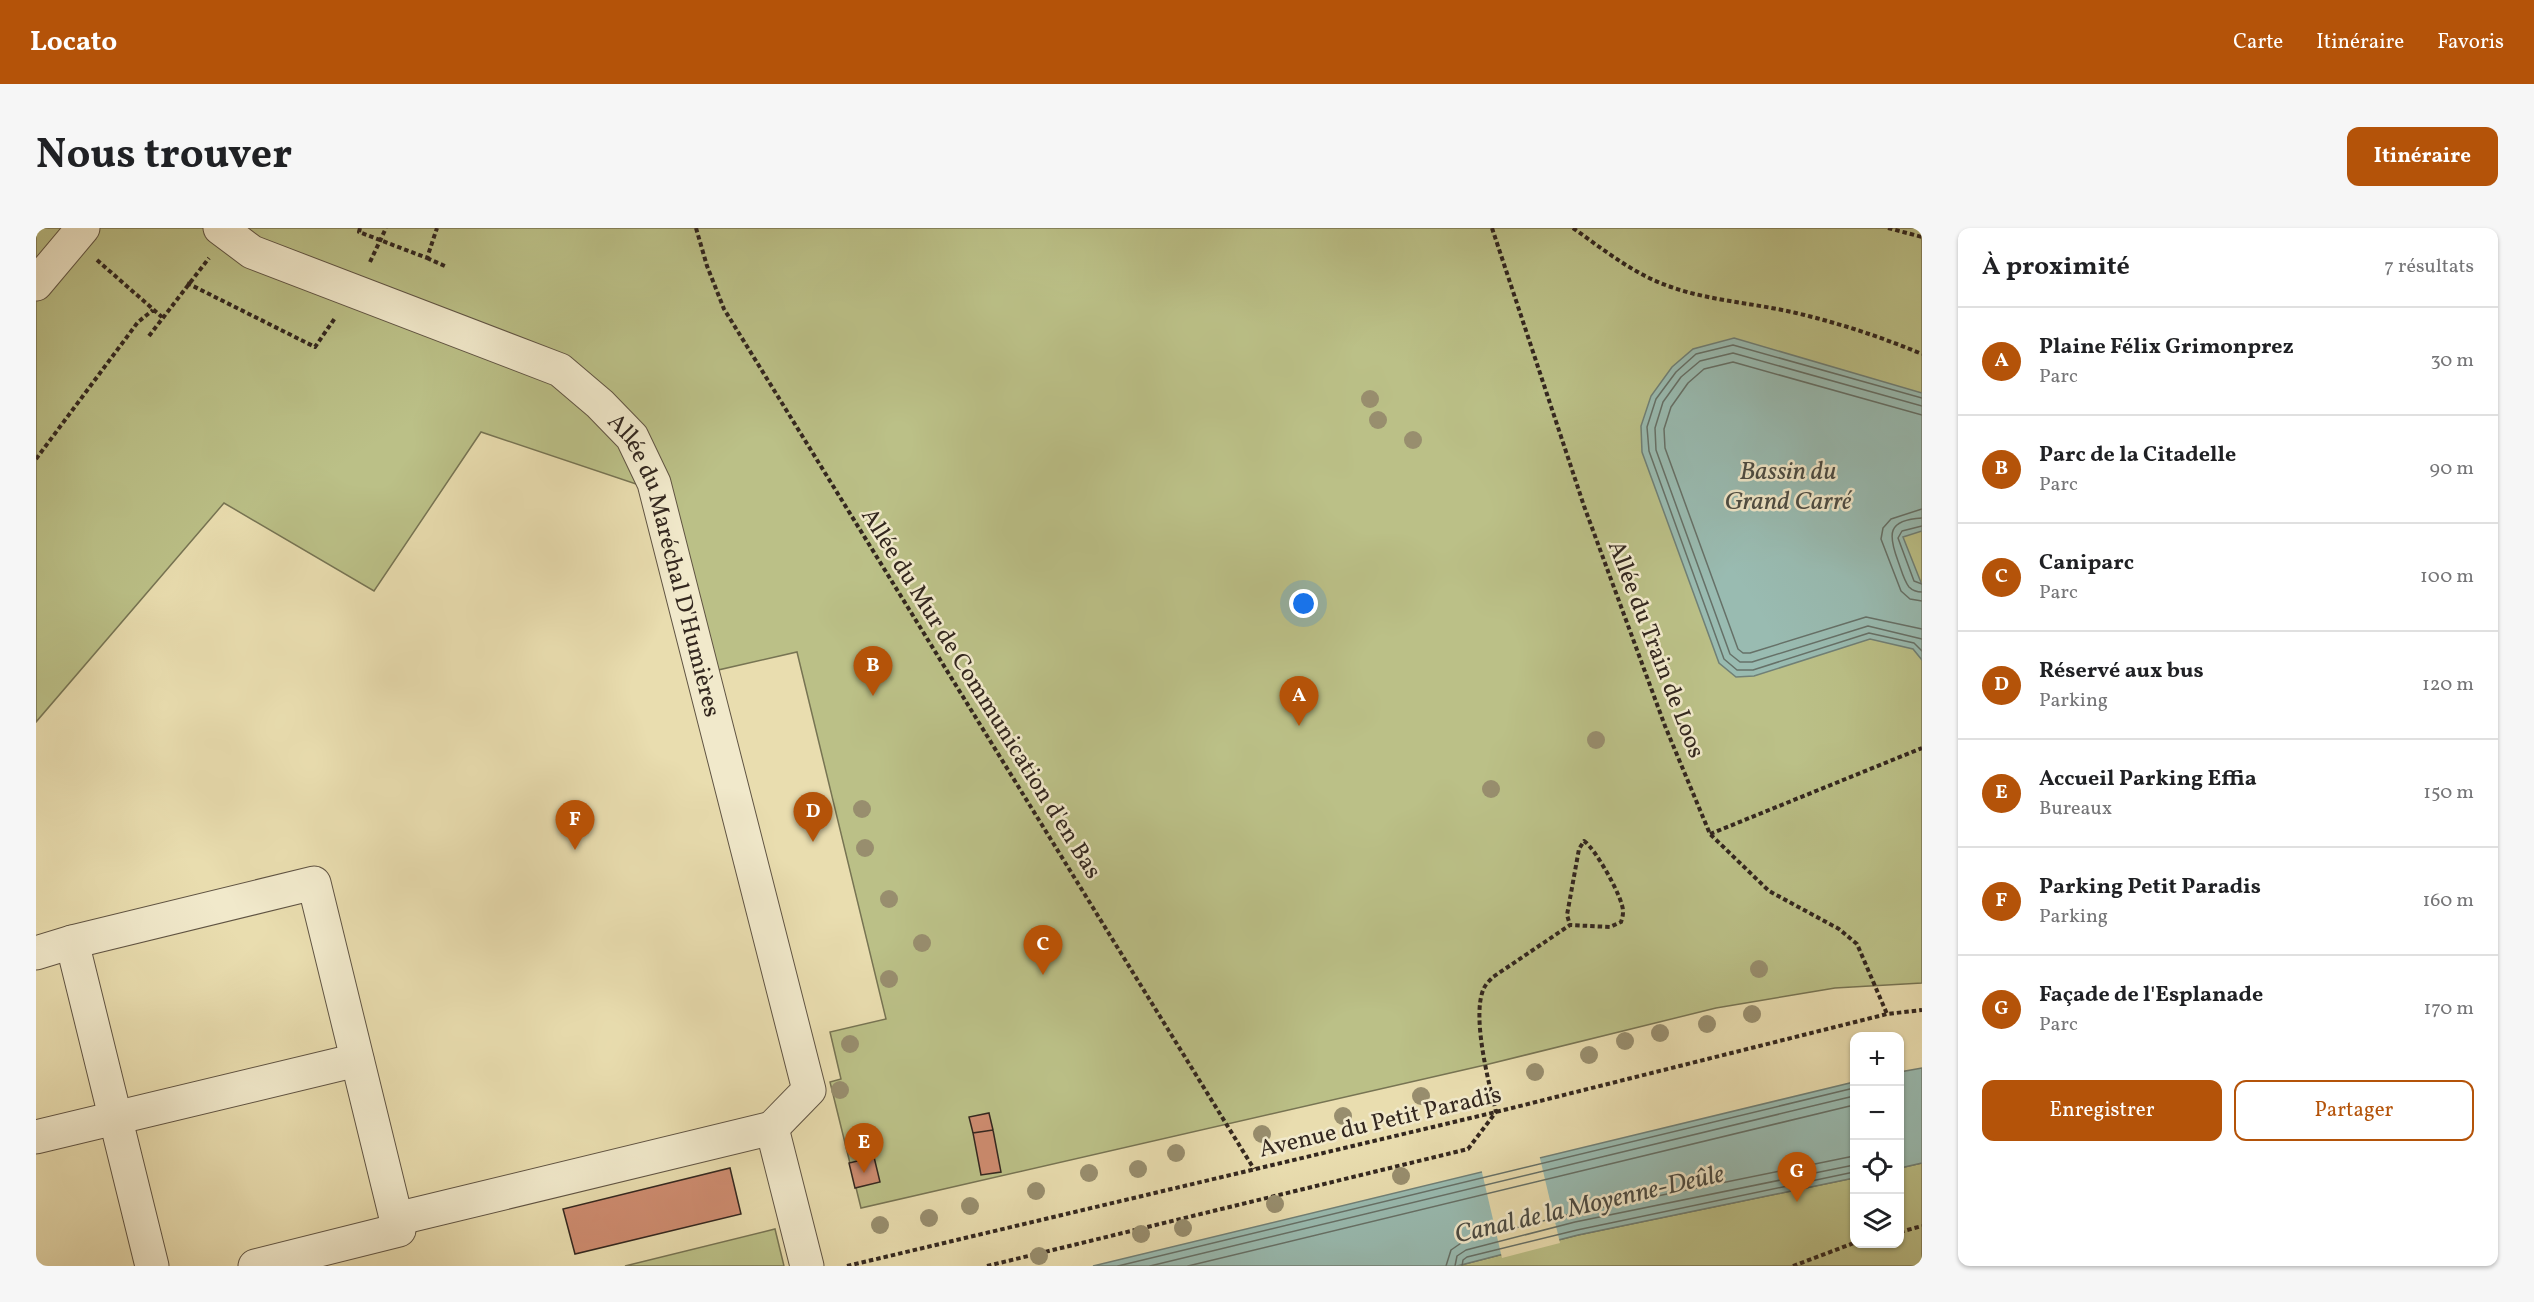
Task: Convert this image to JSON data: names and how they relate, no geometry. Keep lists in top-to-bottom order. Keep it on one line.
{"streets":{"street":["Allée du Maréchal D'Humières"],"path":["Allée du Train de Loos","Allée du Mur de Communication d'en Bas","Avenue du Petit Paradis"]},"crossings":[["Allée du Train de Loos","Avenue du Petit Paradis"],["Allée du Mur de Communication d'en Bas","Avenue du Petit Paradis"]],"water":["Bassin du Grand Carré","Canal de la Moyenne-Deûle"],"page":{"header":"Locato","nav":["Carte","Itinéraire","Favoris"],"title":"Nous trouver","buttons":["Itinéraire",["Enregistrer","Partager"]],"heading":["À proximité","7 résultats"],"list":[{"mark":"A","name":"Plaine Félix Grimonprez","note":"Parc","value":"30 m"},{"mark":"B","name":"Parc de la Citadelle","note":"Parc","value":"90 m"},{"mark":"C","name":"Caniparc","note":"Parc","value":"100 m"},{"mark":"D","name":"Réservé aux bus","note":"Parking","value":"120 m"},{"mark":"E","name":"Accueil Parking Effia","note":"Bureaux","value":"150 m"},{"mark":"F","name":"Parking Petit Paradis","note":"Parking","value":"160 m"},{"mark":"G","name":"Façade de l'Esplanade","note":"Parc","value":"170 m"}],"pins":["B","A","D","F","C","E","G"],"map_buttons":["+","−"]}}
